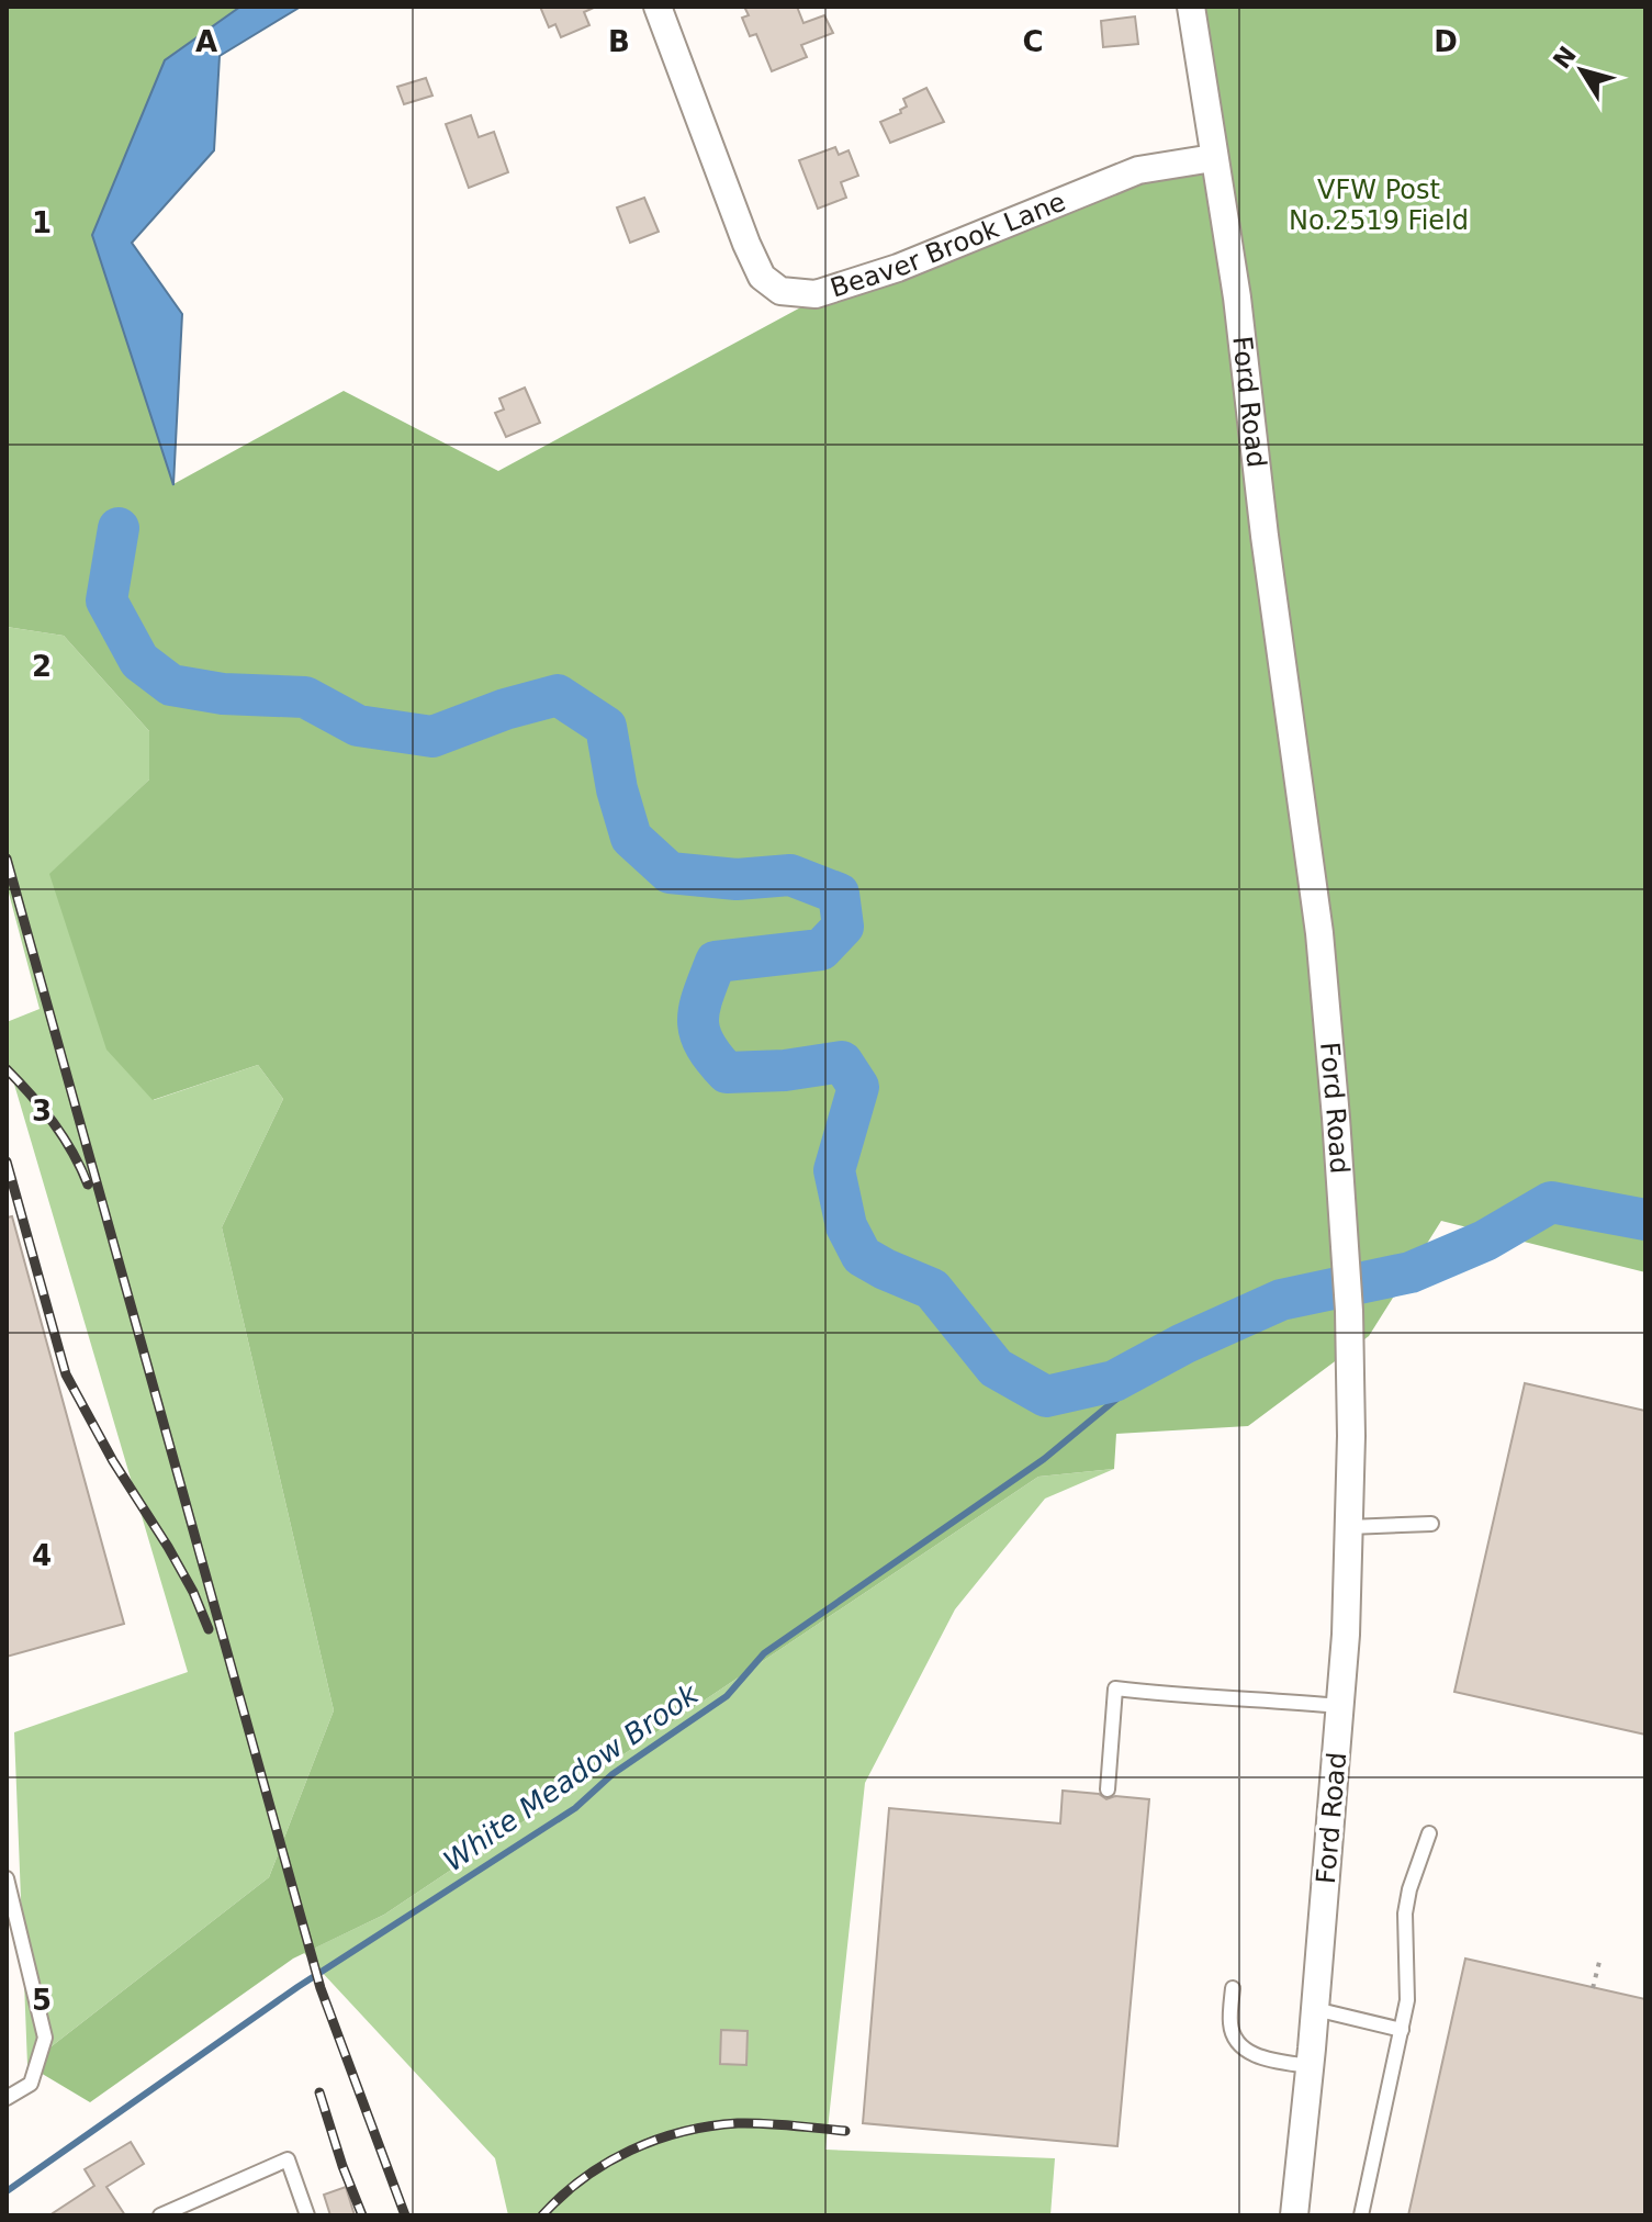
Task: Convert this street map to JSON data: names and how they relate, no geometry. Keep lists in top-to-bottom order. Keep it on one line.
{"streets":{"street":["Beaver Brook Lane","Ford Road"]},"crossings":[["Beaver Brook Lane","Ford Road"]],"water":["White Meadow Brook"],"parks":["VFW Post No.2519 Field"],"north":"top left","grid":{"columns":["A","B","C","D"],"rows":["1","2","3","4","5"]}}
